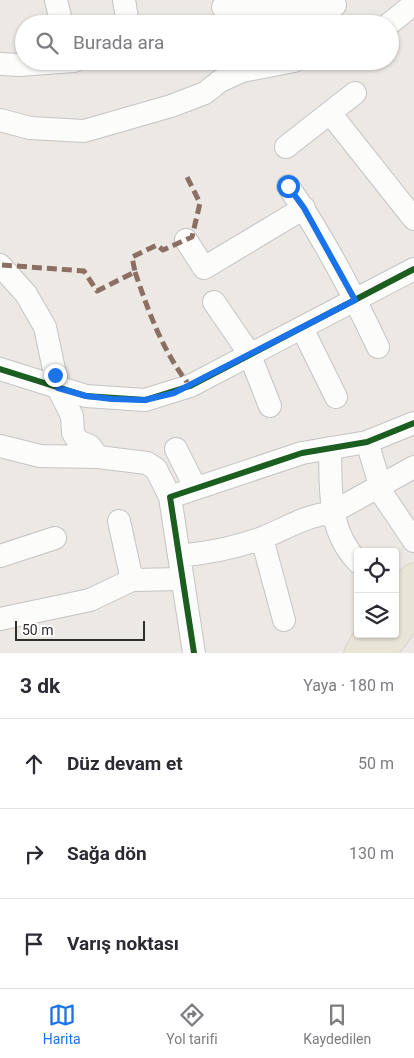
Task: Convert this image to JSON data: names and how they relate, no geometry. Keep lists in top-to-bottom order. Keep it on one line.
{"scale_bar":"50 m","page":{"search":"Burada ara","scale":"50 m","heading":["3 dk","Yaya · 180 m"],"list":[["Düz devam et","50 m"],["Sağa dön","130 m"],"Varış noktası"],"nav":["Harita","Yol tarifi","Kaydedilen"]}}
